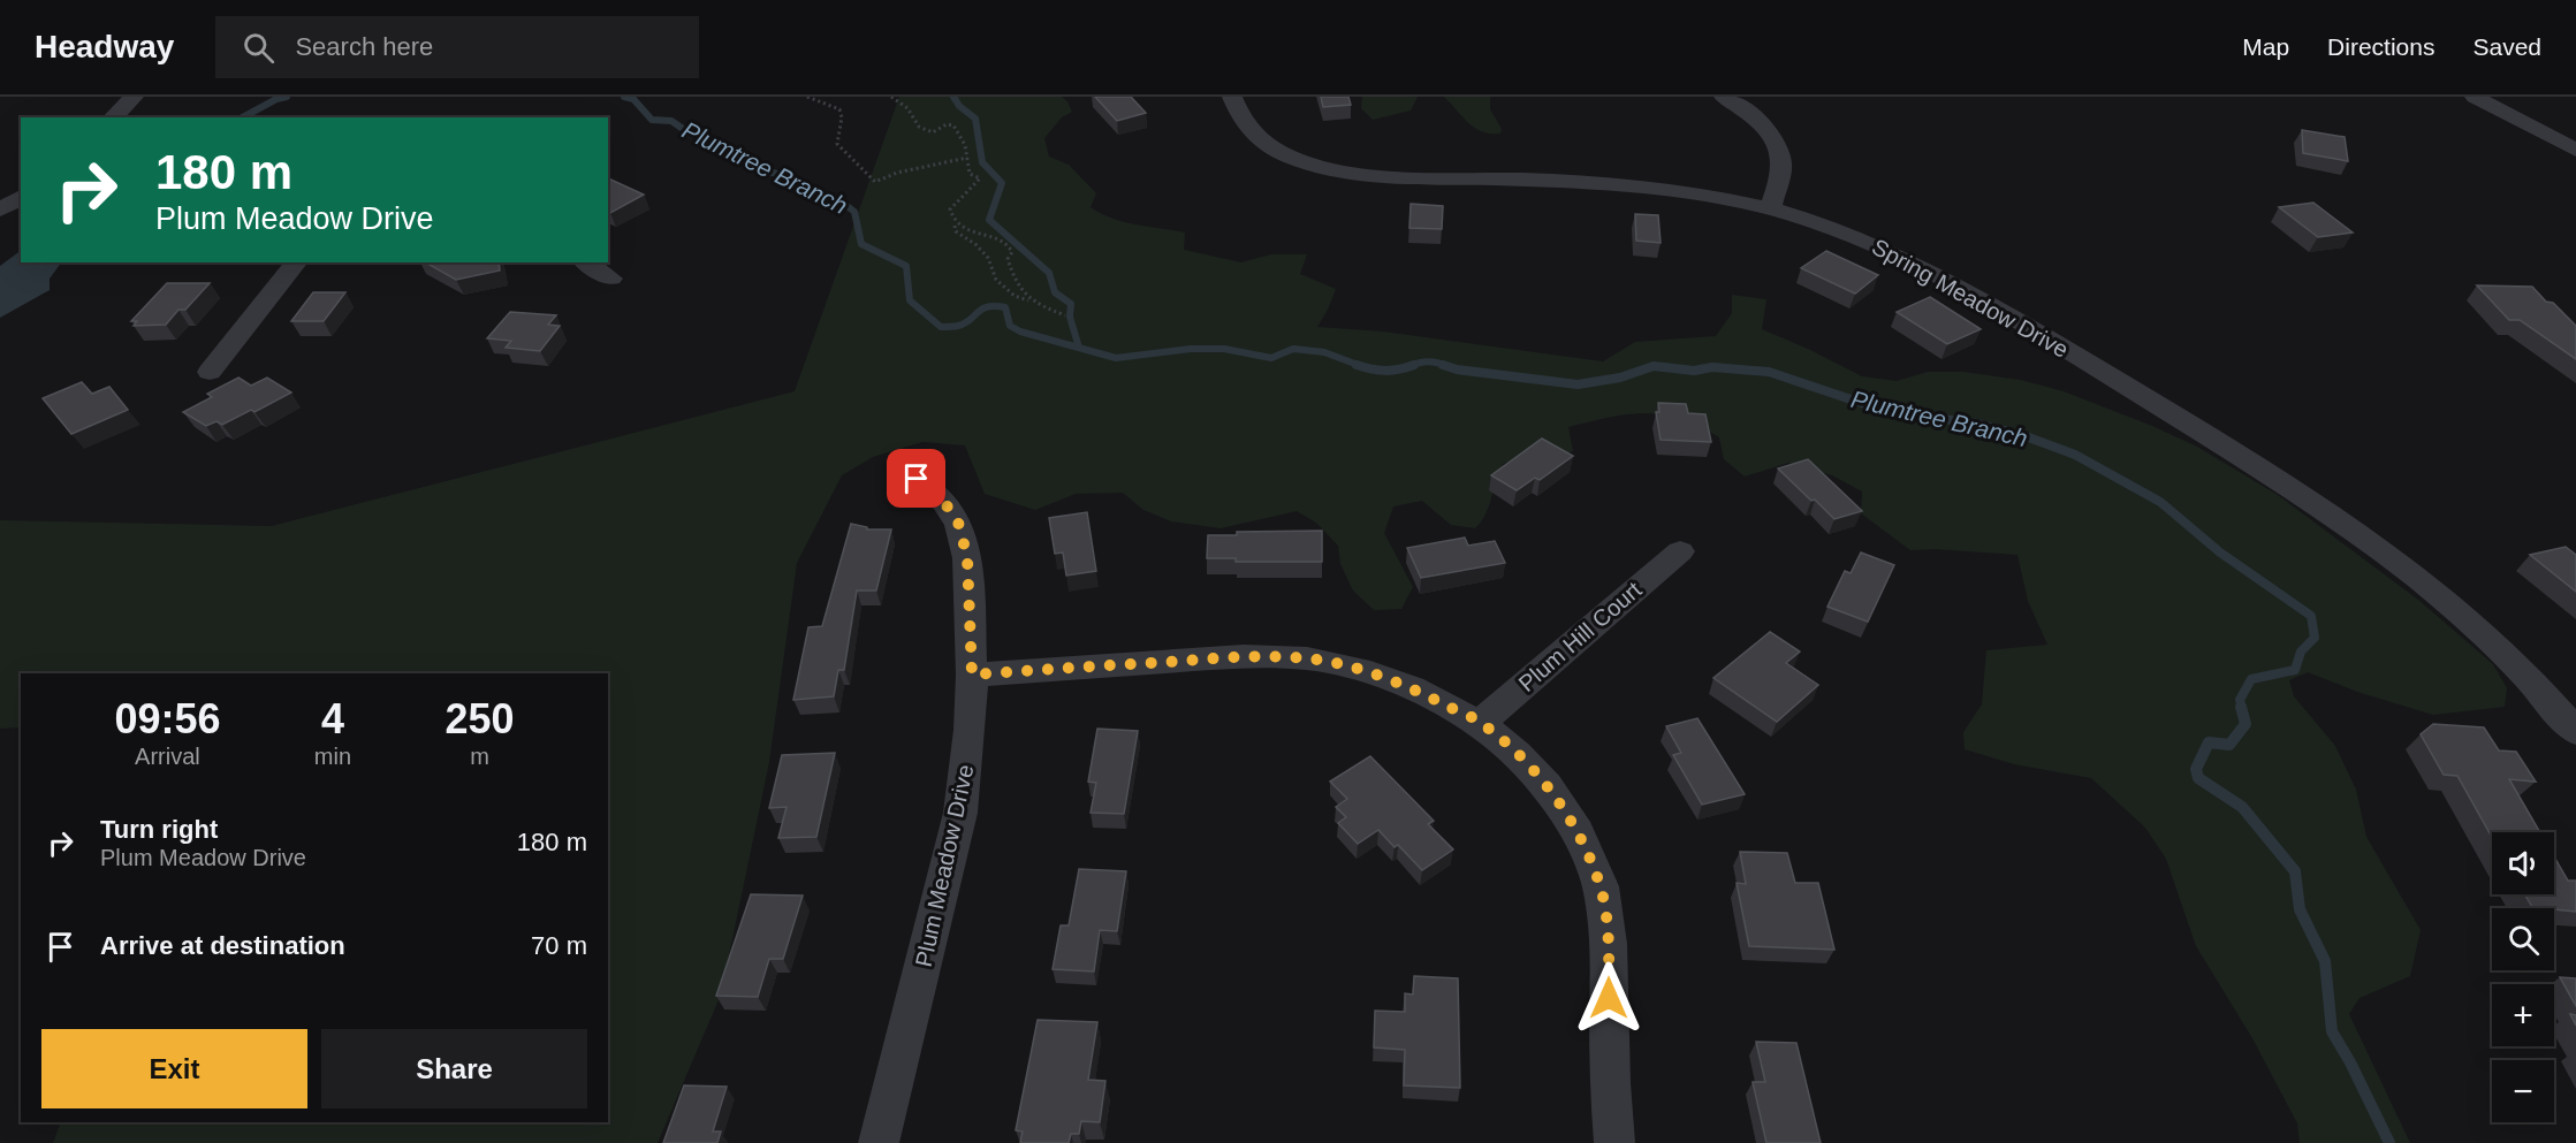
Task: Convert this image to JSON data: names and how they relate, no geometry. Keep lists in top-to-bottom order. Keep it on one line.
{"streets":{"street":["Spring Meadow Drive","Plum Hill Court","Plum Meadow Drive"]},"water":["Plumtree Branch"],"page":{"header":"Headway","search":"Search here","nav":["Map","Directions","Saved"],"turn":["180 m","Plum Meadow Drive"],"eta":["09:56","Arrival","4","min","250","m"],"list":[{"name":"Turn right","note":"Plum Meadow Drive","value":"180 m"},{"name":"Arrive at destination","value":"70 m"}],"map_buttons":["+","−"],"buttons":["Exit","Share"]}}
